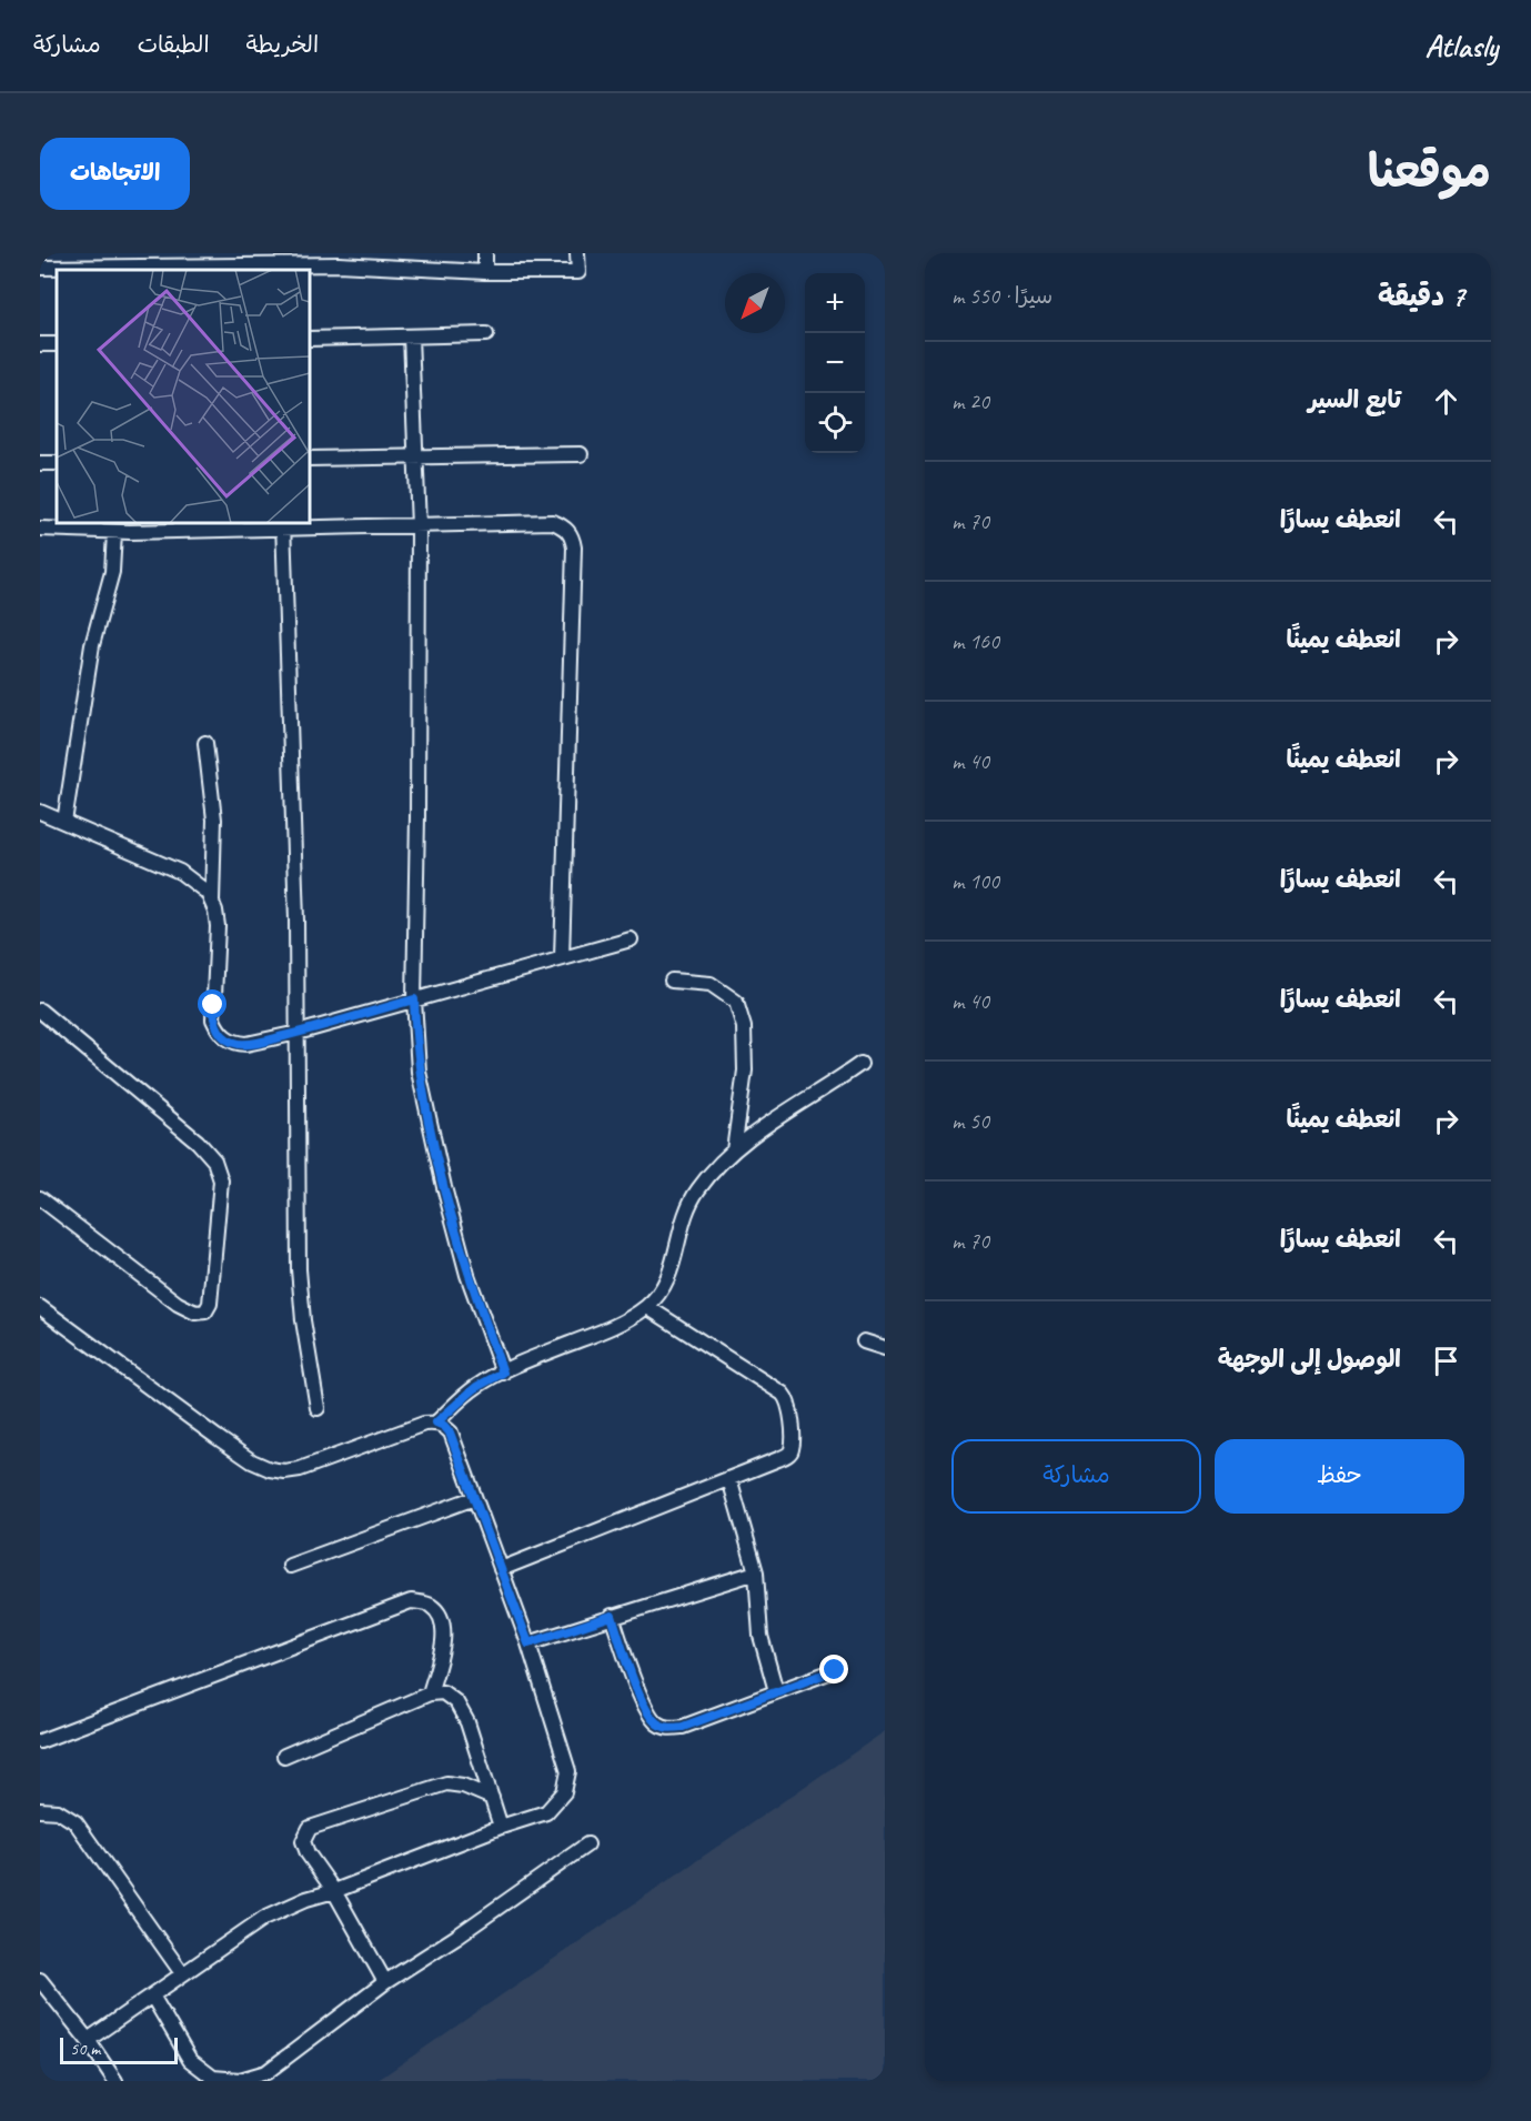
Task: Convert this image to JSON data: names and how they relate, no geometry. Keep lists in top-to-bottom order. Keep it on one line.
{"scale_bar":"50 m","north":"bottom left","page":{"header":"Atlasly","nav":["الخريطة","الطبقات","مشاركة"],"title":"موقعنا","buttons":["الاتجاهات",["حفظ","مشاركة"]],"heading":["7 دقيقة","سيرًا · 550 m"],"map_buttons":["+","−"],"list":[["تابع السير","20 m"],["انعطف يسارًا","70 m"],["انعطف يمينًا","160 m"],["انعطف يمينًا","40 m"],["انعطف يسارًا","100 m"],["انعطف يسارًا","40 m"],["انعطف يمينًا","50 m"],["انعطف يسارًا","70 m"],"الوصول إلى الوجهة"],"scale":"50 m"}}
